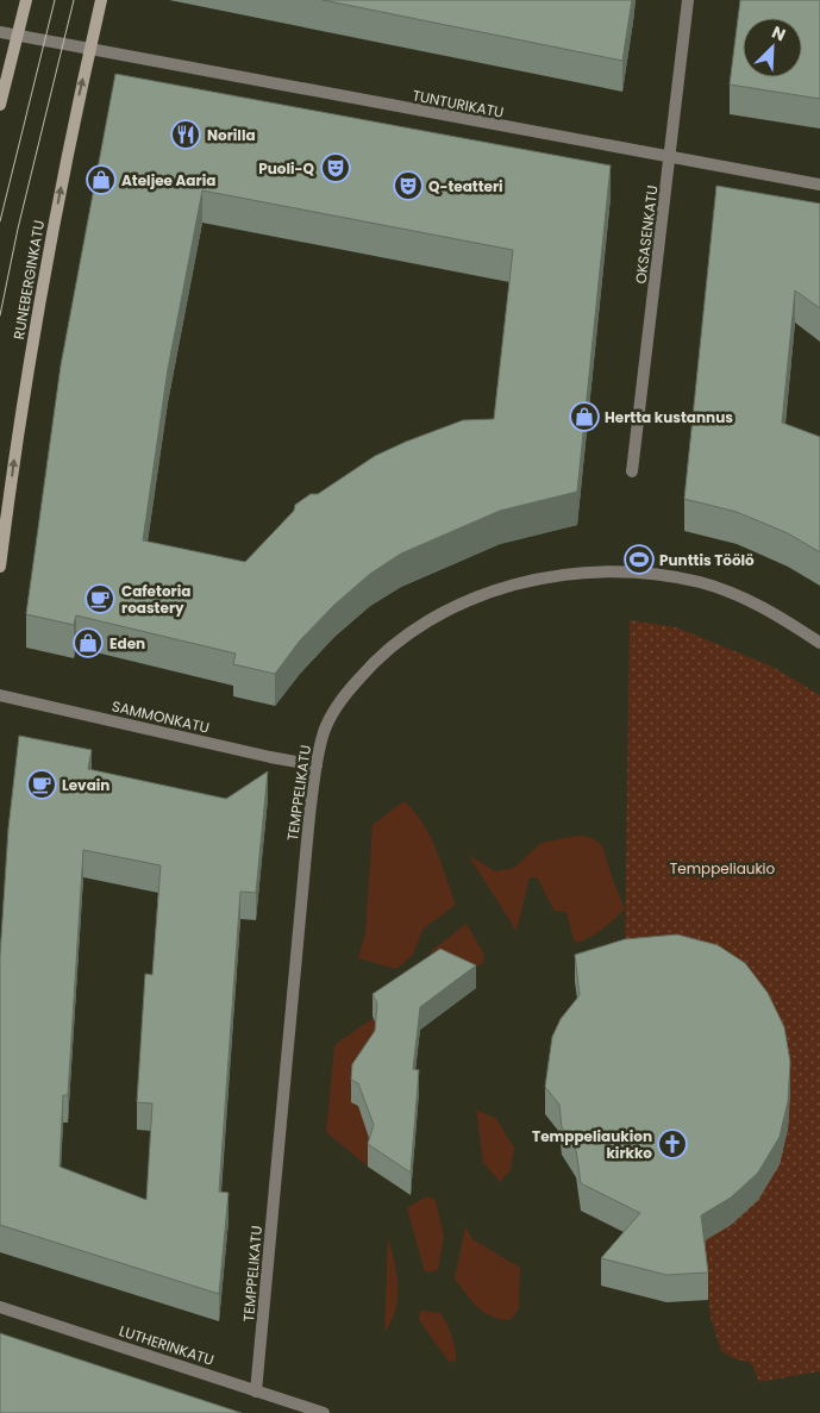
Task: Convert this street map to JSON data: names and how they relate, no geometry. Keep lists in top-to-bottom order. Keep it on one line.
{"streets":{"main road":["RUNEBERGINKATU"],"street":["TUNTURIKATU","OKSASENKATU","SAMMONKATU","TEMPPELIKATU","LUTHERINKATU"]},"crossings":[["TUNTURIKATU","OKSASENKATU"],["TUNTURIKATU","RUNEBERGINKATU"],["SAMMONKATU","TEMPPELIKATU"],["TEMPPELIKATU","LUTHERINKATU"]],"one_way":["RUNEBERGINKATU"],"parks":["Temppeliaukio"],"places":{"restaurant":["Norilla"],"theatre":["Puoli-Q","Q-teatteri"],"shop":["Ateljee Aaria","Hertta kustannus","Eden"],"sports":["Punttis Töölö"],"cafe":["Cafetoria roastery","Levain"],"church":["Temppeliaukion kirkko"]},"north":"top right"}
